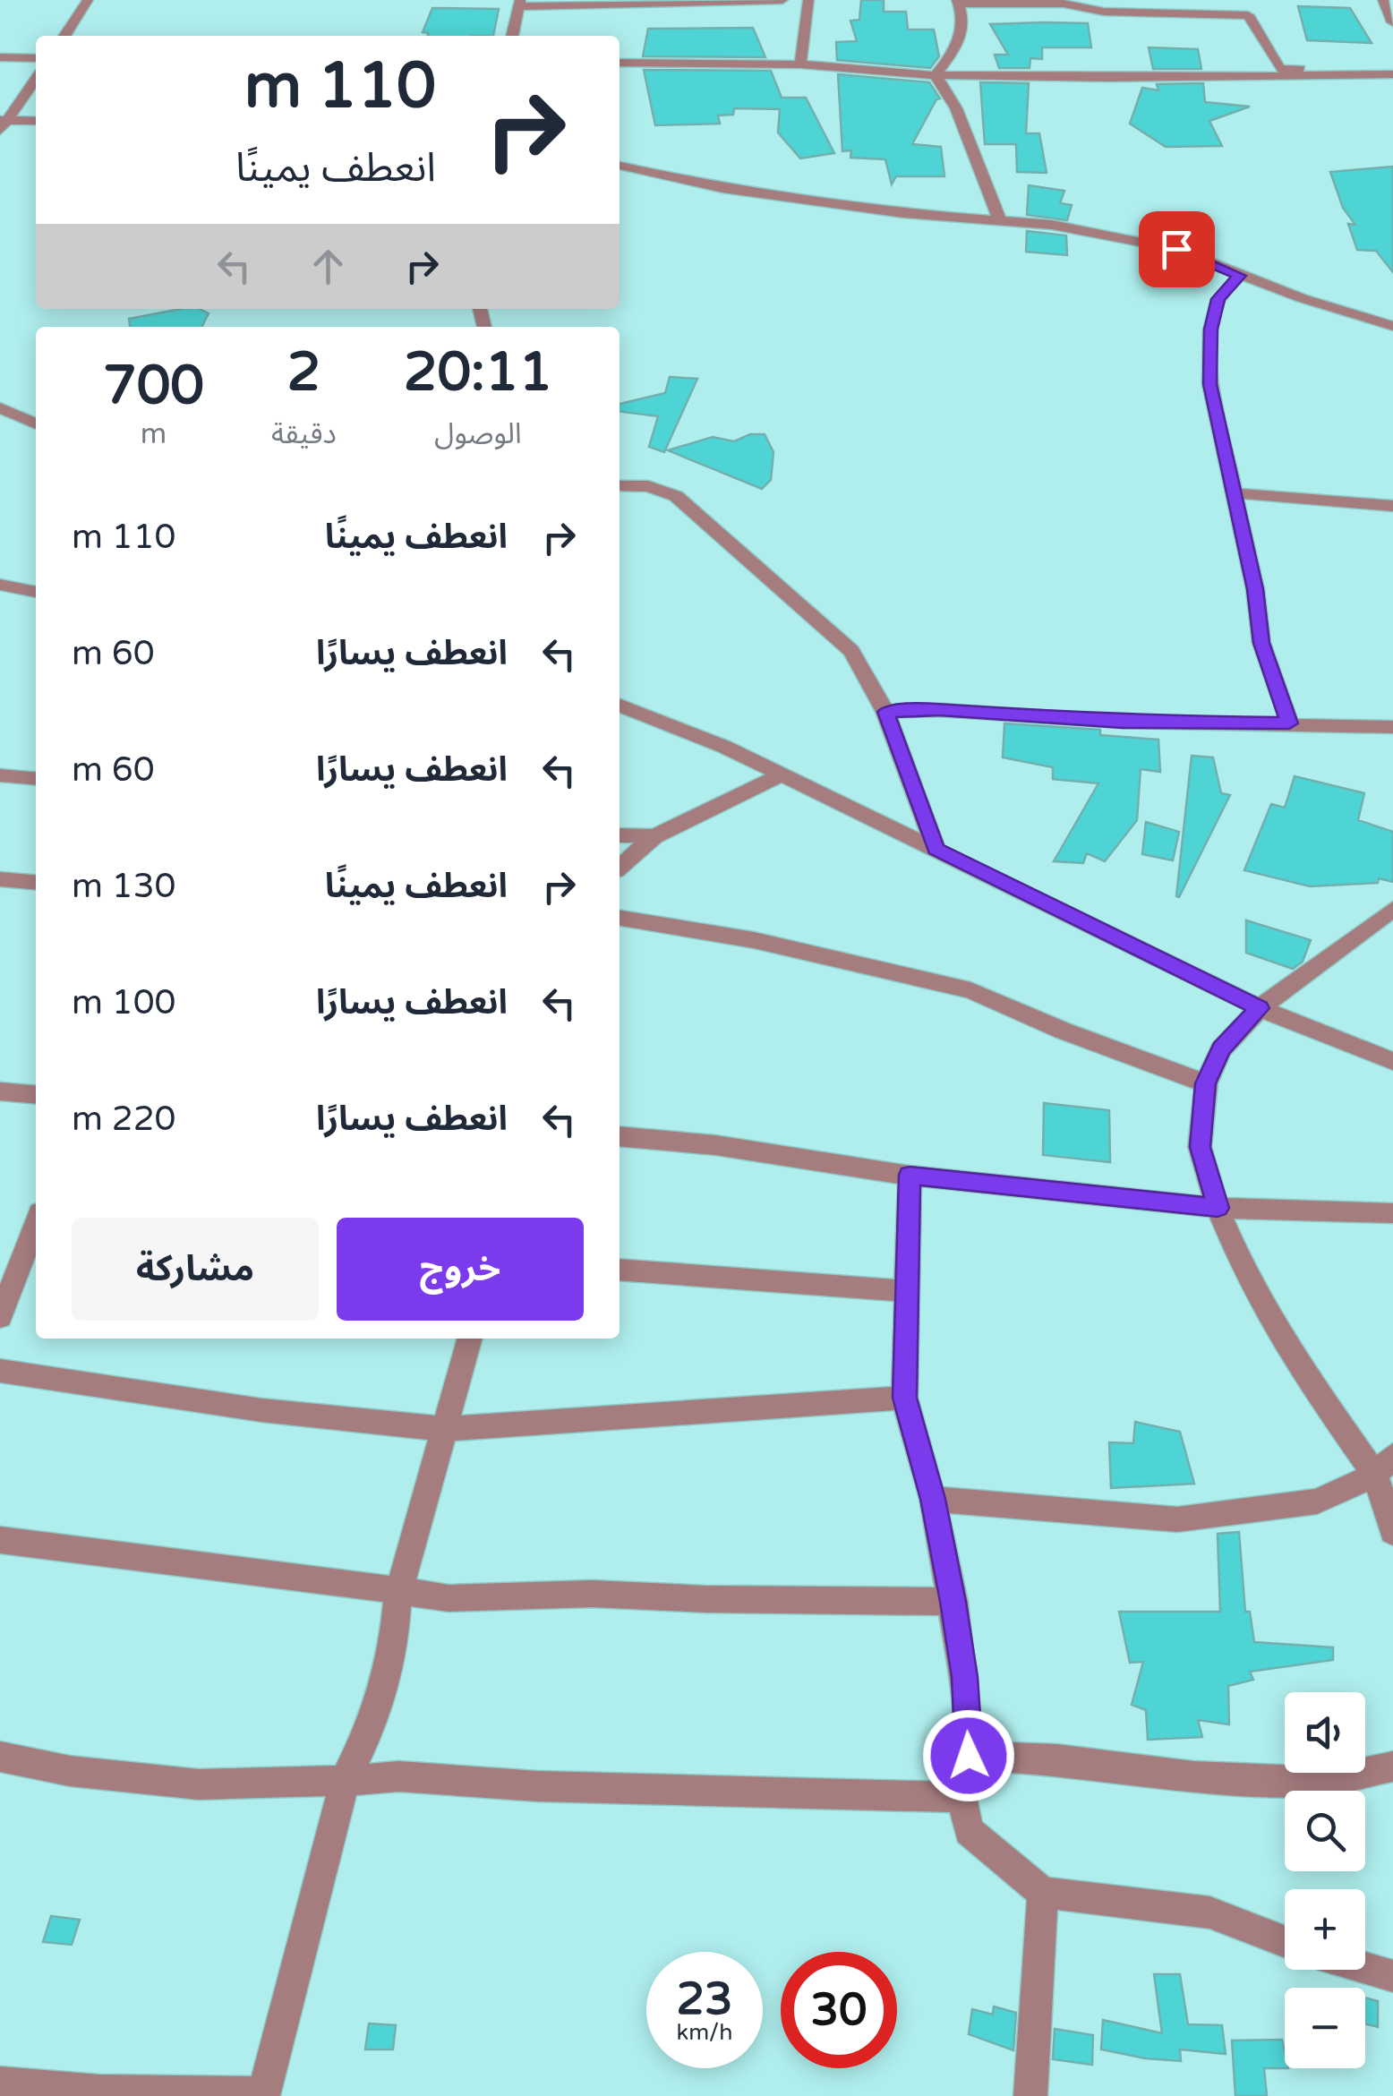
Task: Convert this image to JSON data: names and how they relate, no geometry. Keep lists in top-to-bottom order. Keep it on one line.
{"page":{"turn":["110 m","انعطف يمينًا"],"eta":["20:11","الوصول","2","دقيقة","700","m"],"list":[{"name":"انعطف يمينًا","value":"110 m"},{"name":"انعطف يسارًا","value":"60 m"},{"name":"انعطف يسارًا","value":"60 m"},{"name":"انعطف يمينًا","value":"130 m"},{"name":"انعطف يسارًا","value":"100 m"},{"name":"انعطف يسارًا","value":"220 m"}],"buttons":["خروج","مشاركة"],"map_buttons":["+","−"],"speed":"23 km/h","limit":"30"}}
